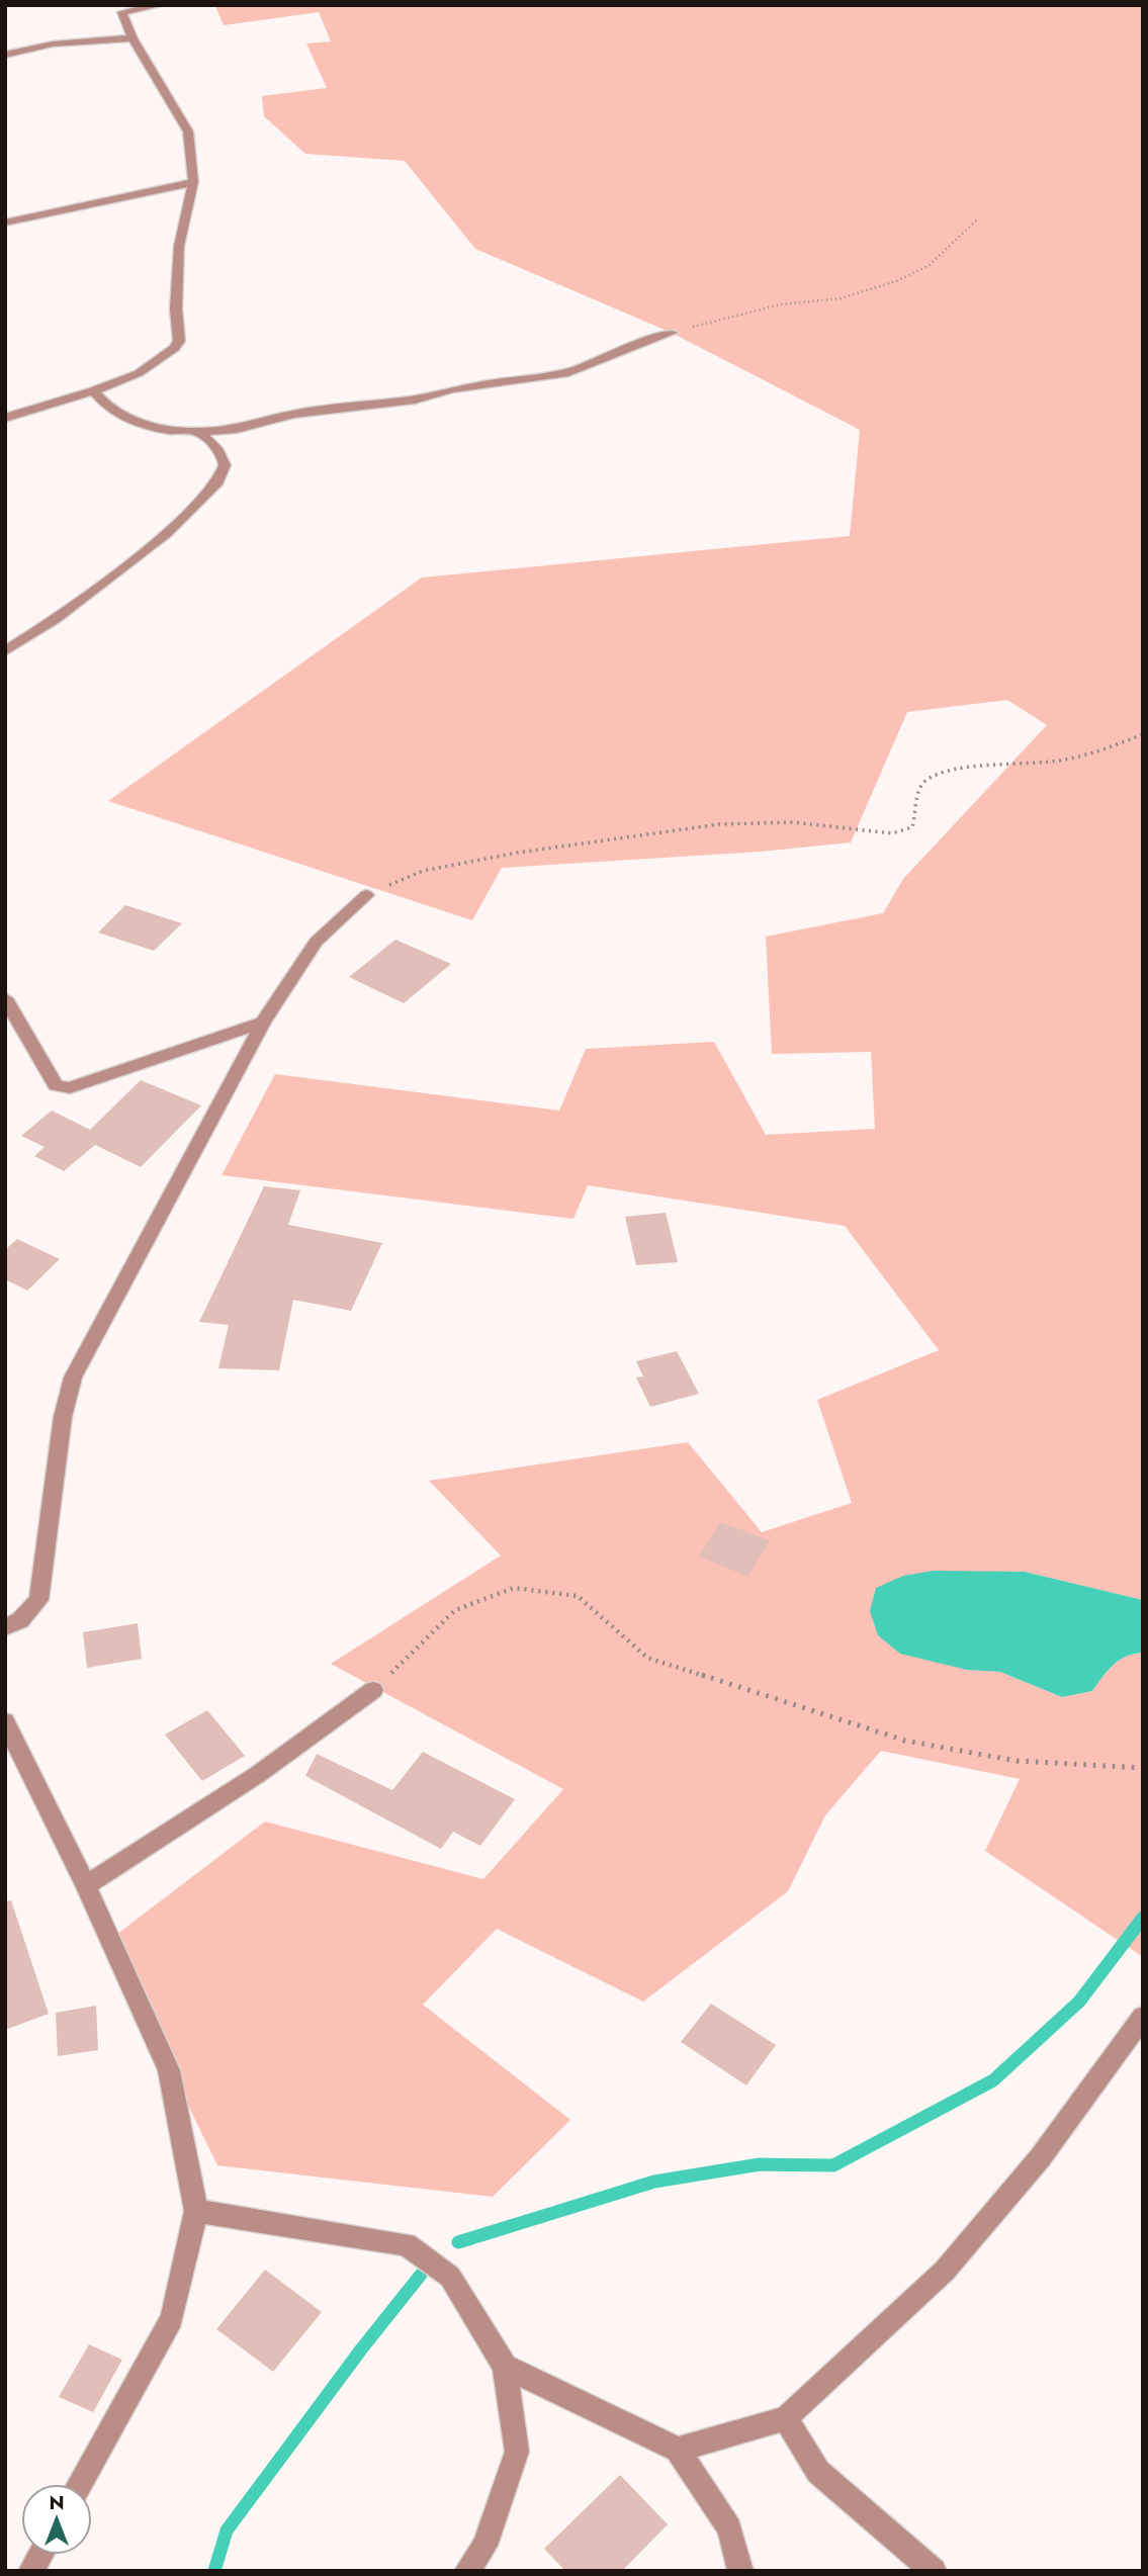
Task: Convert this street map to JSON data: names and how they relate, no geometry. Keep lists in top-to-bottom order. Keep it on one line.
{"north":"top"}
